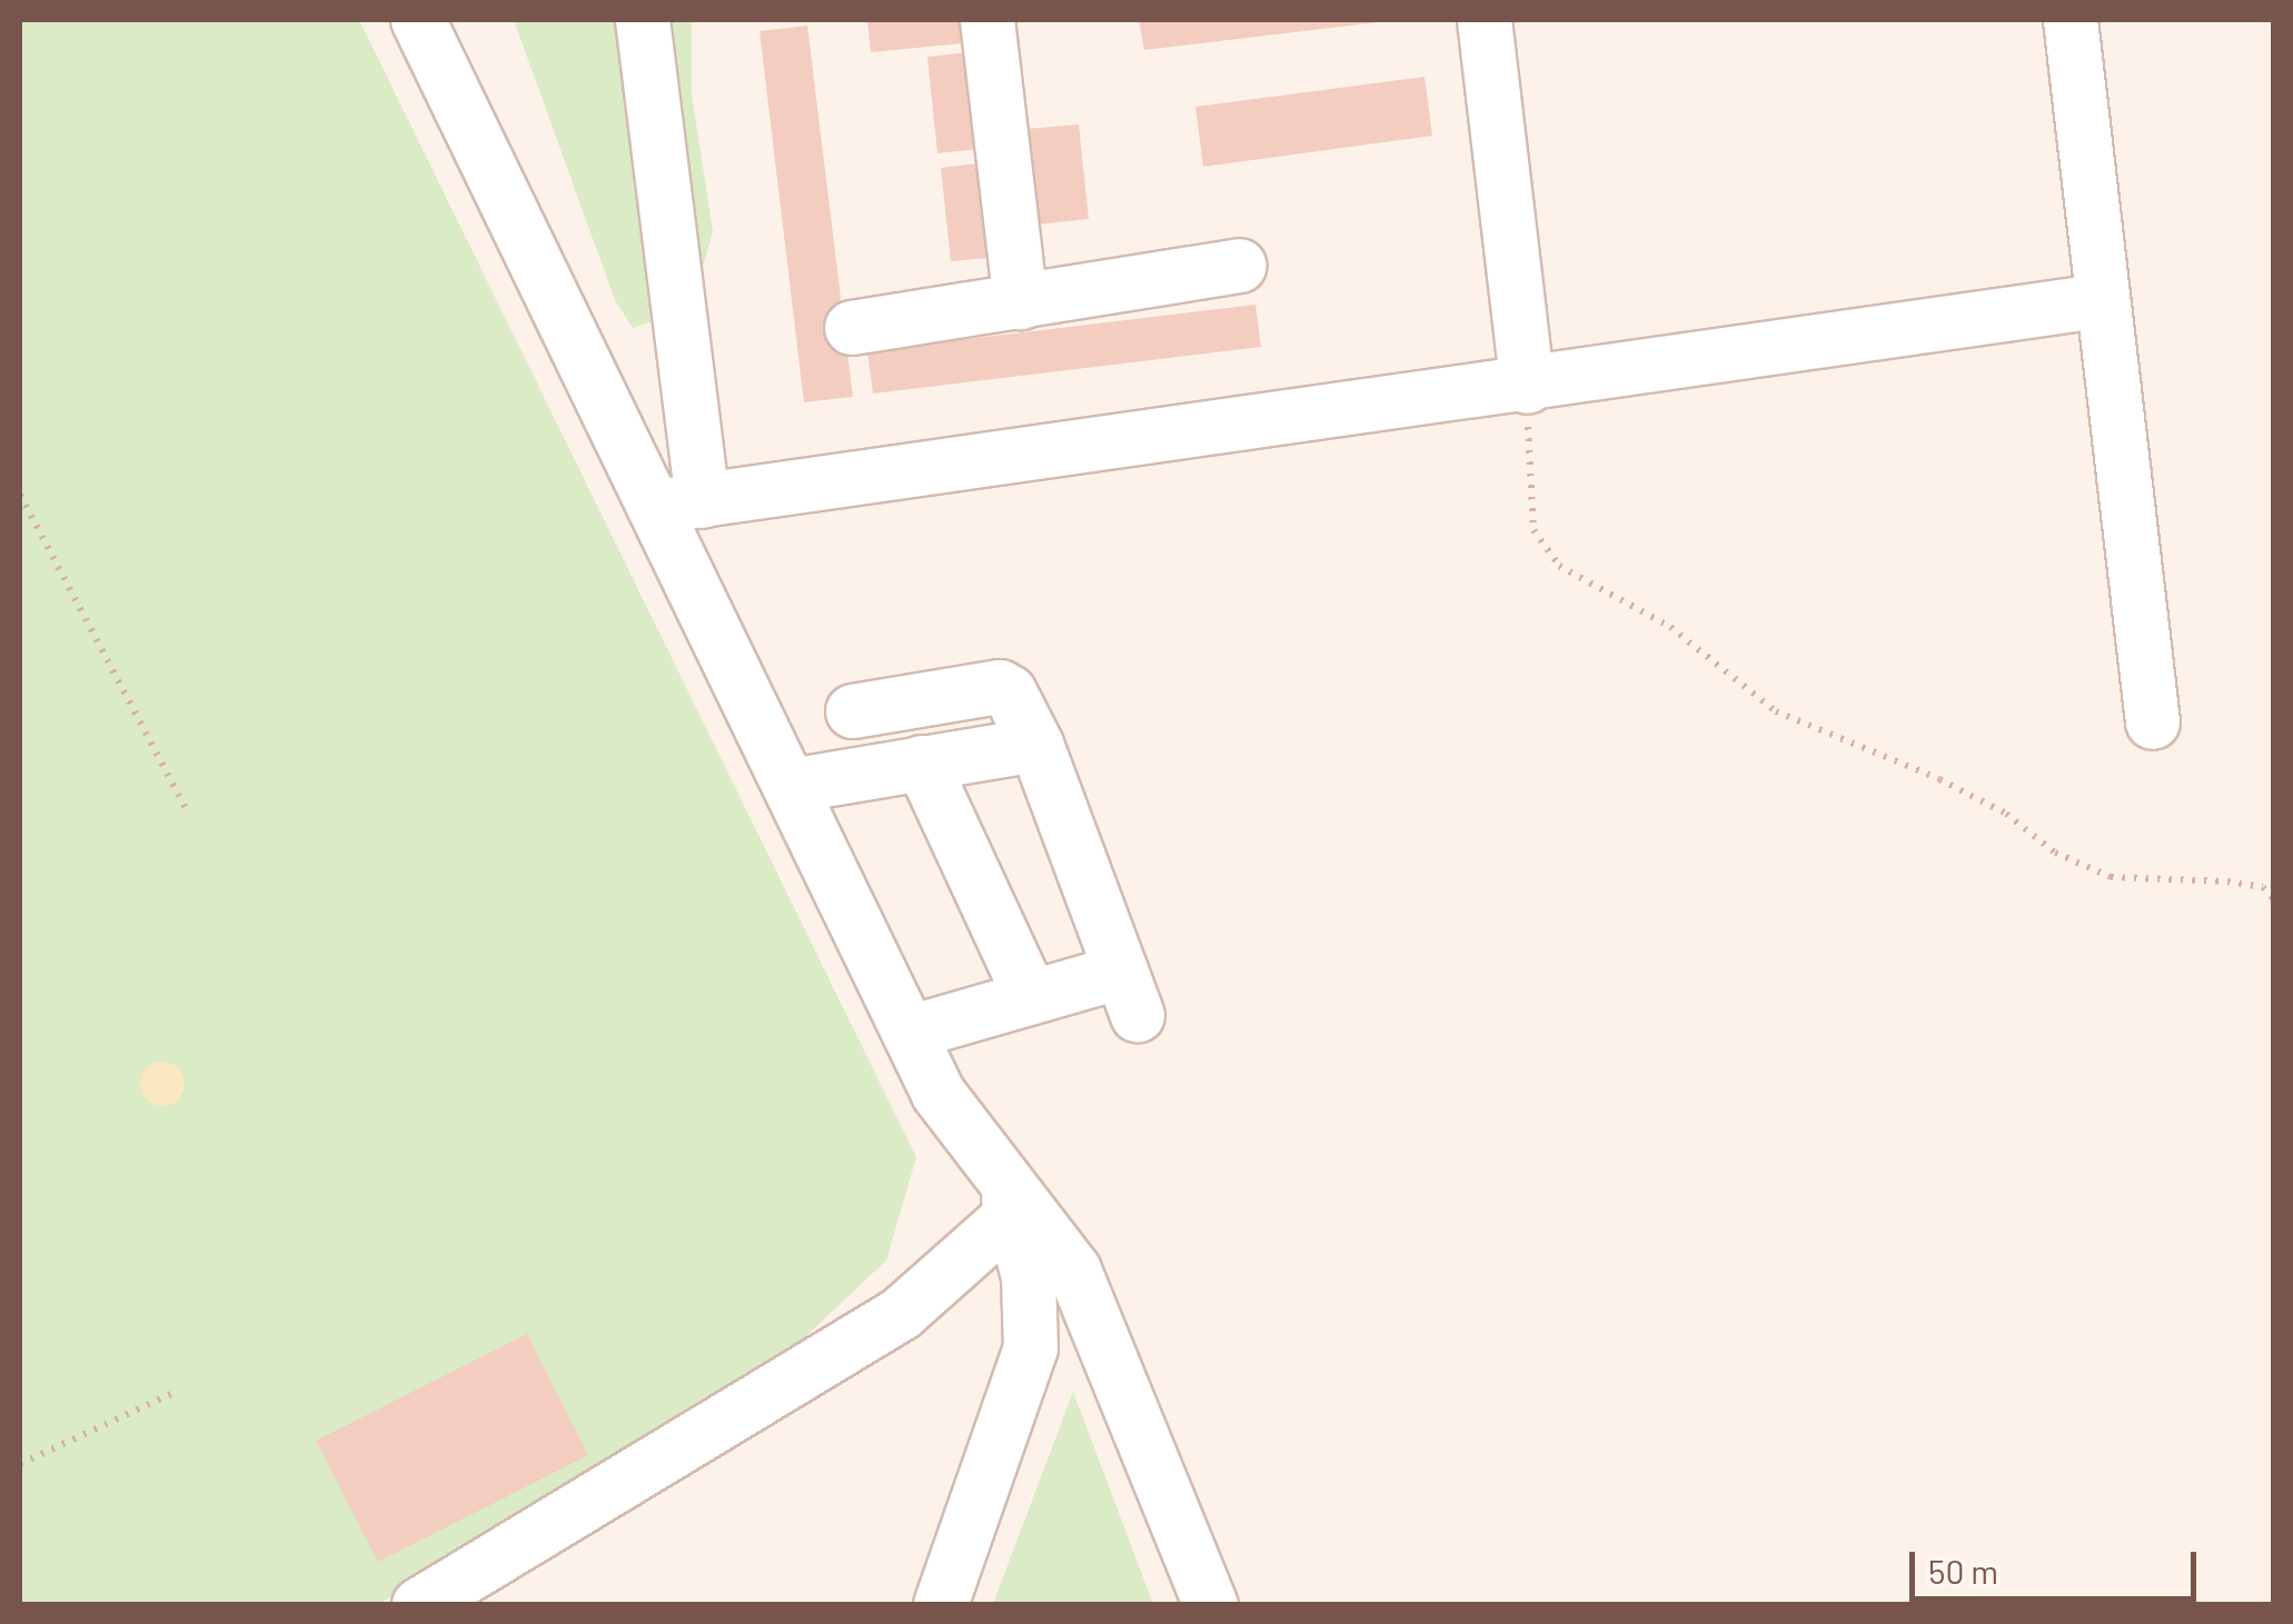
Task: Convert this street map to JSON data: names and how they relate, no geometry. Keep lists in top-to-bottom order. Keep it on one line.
{"scale_bar":"50 m"}
